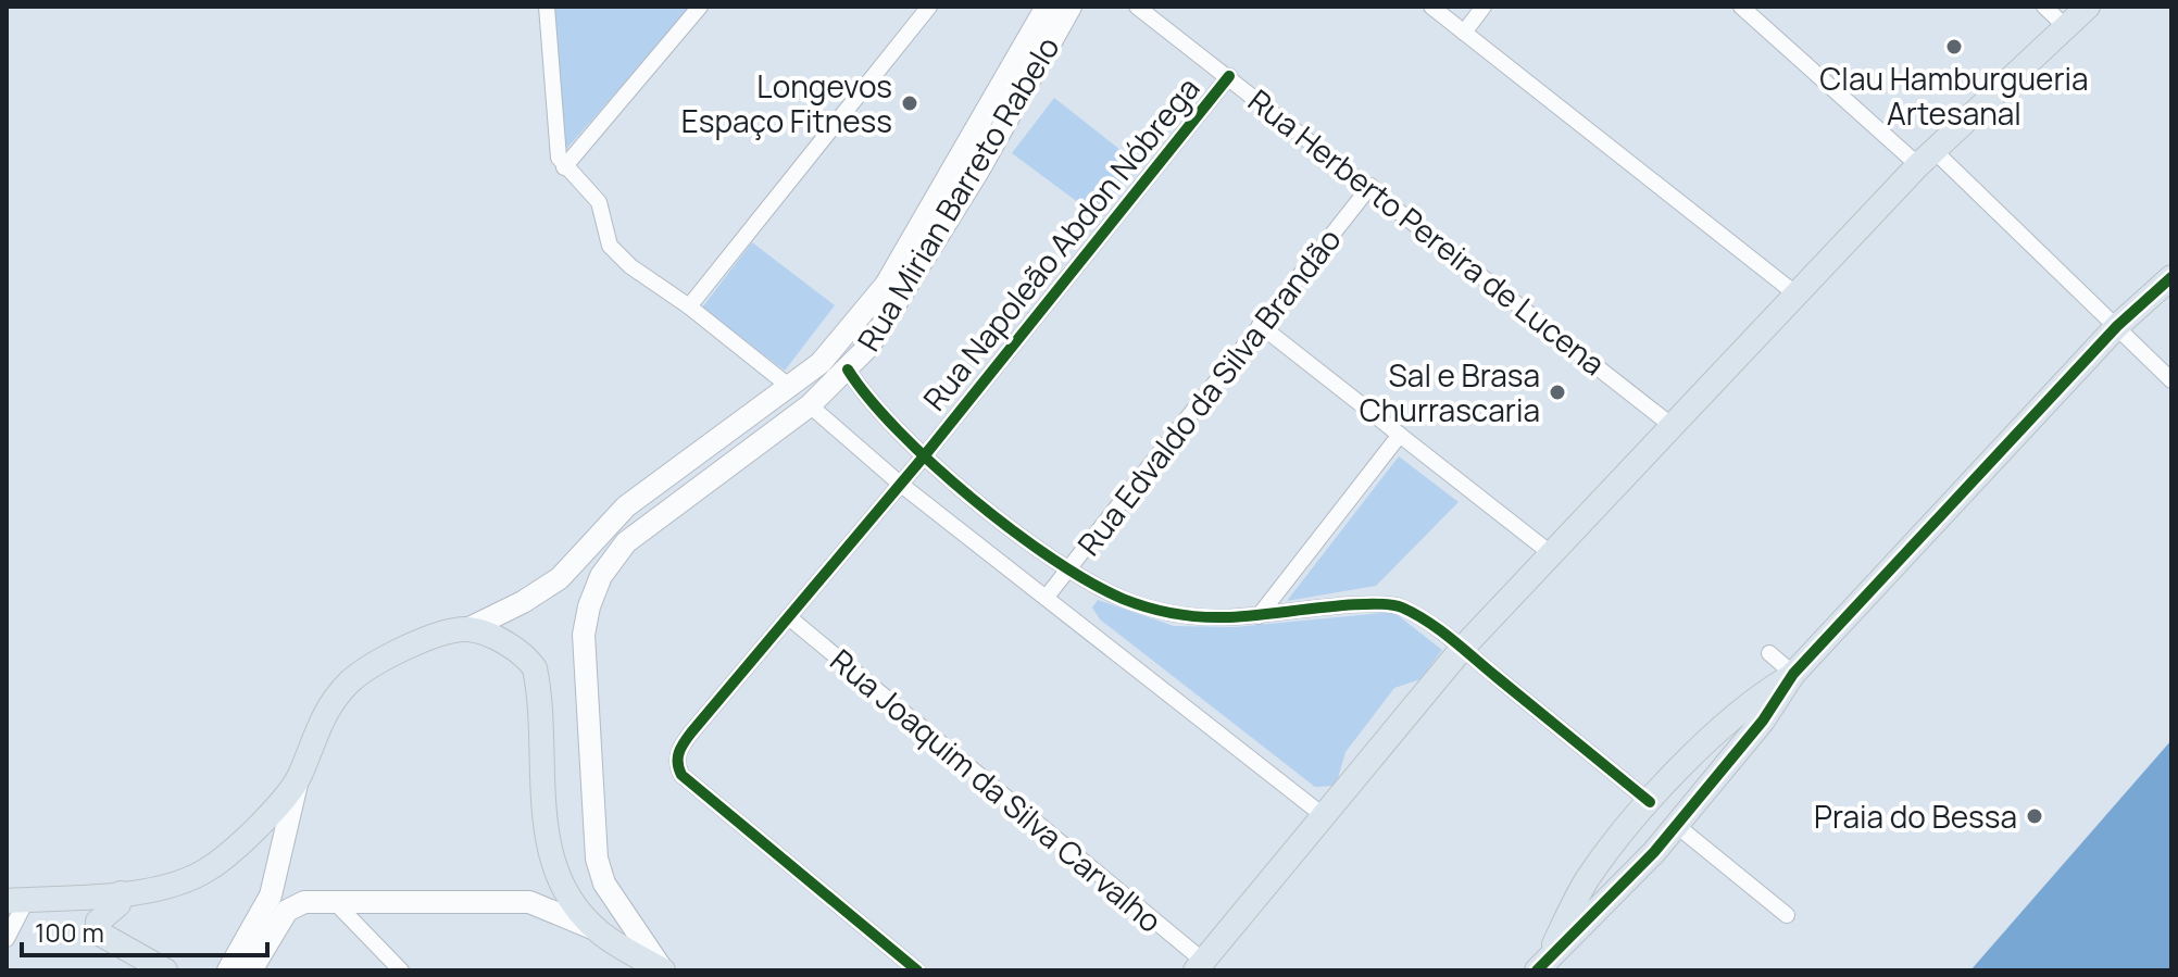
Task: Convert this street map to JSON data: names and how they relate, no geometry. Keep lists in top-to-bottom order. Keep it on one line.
{"streets":{"main road":["Rua Mirian Barreto Rabelo"],"street":["Rua Herberto Pereira de Lucena","Rua Napoleão Abdon Nóbrega","Rua Edvaldo da Silva Brandão","Rua Joaquim da Silva Carvalho"]},"crossings":[["Rua Herberto Pereira de Lucena","Rua Napoleão Abdon Nóbrega"],["Rua Herberto Pereira de Lucena","Rua Edvaldo da Silva Brandão"],["Rua Napoleão Abdon Nóbrega","Rua Joaquim da Silva Carvalho"]],"places":["Clau Hamburgueria Artesanal","Longevos Espaço Fitness","Sal e Brasa Churrascaria","Praia do Bessa"],"scale_bar":"100 m"}
